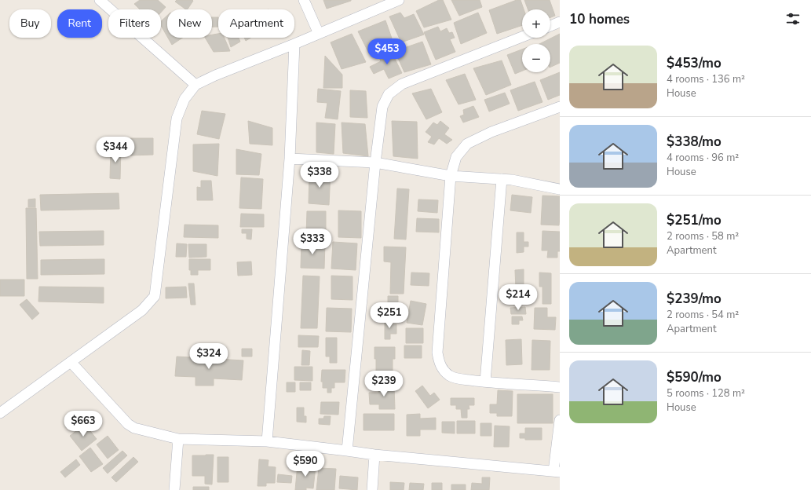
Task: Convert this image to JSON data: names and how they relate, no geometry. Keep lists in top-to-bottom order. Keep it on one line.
{"page":{"heading":"10 homes","map_buttons":["+","−"],"chip":["Buy","Rent","Filters","New","Apartment"],"list":[{"name":"$453/mo","note":"4 rooms · 136 m² · House"},{"name":"$338/mo","note":"4 rooms · 96 m² · House"},{"name":"$251/mo","note":"2 rooms · 58 m² · Apartment"},{"name":"$239/mo","note":"2 rooms · 54 m² · Apartment"},{"name":"$590/mo","note":"5 rooms · 128 m² · House"}],"price":["$453","$344","$338","$333","$214","$251","$324","$239","$663","$590"]}}
